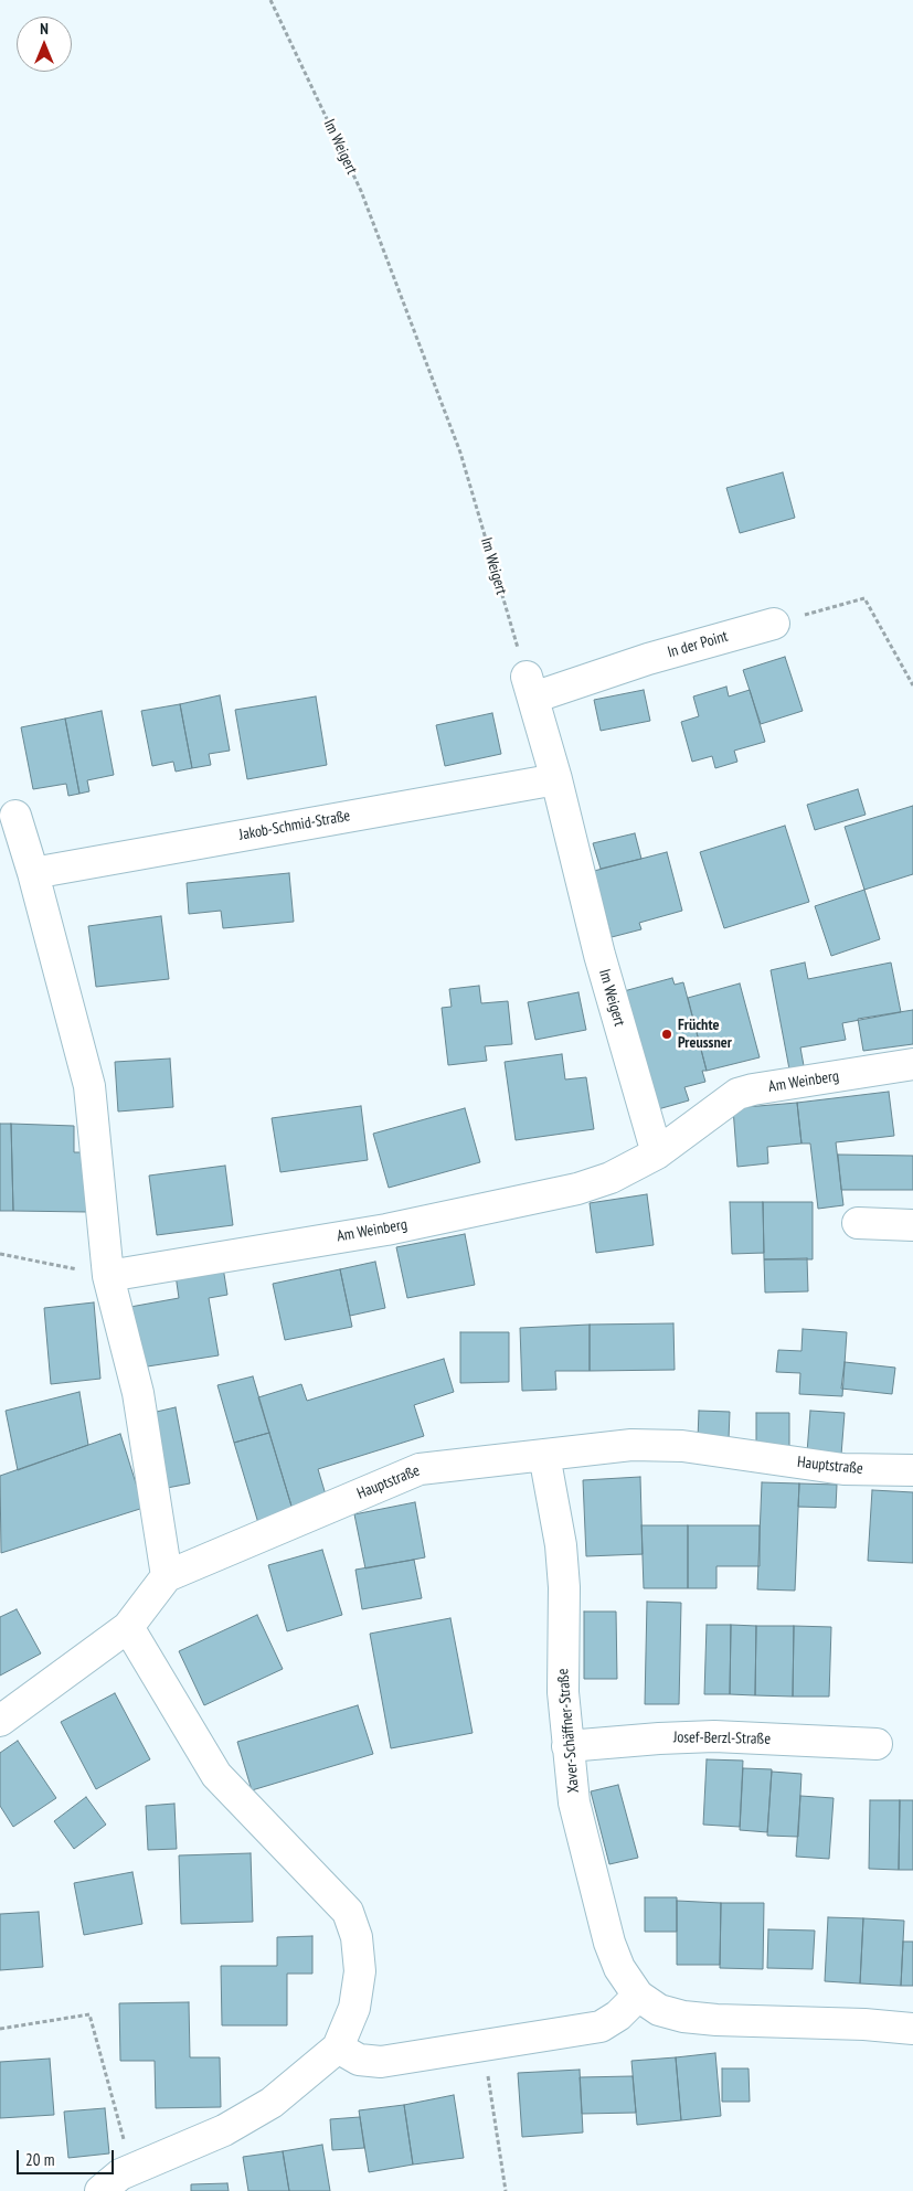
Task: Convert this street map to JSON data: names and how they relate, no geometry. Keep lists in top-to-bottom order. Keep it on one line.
{"streets":{"street":["Im Weigert","In der Point","Jakob-Schmid-Straße","Am Weinberg","Hauptstraße","Xaver-Schäffner-Straße","Josef-Berzl-Straße"]},"crossings":[["Im Weigert","In der Point"],["Im Weigert","Jakob-Schmid-Straße"],["Im Weigert","Am Weinberg"],["Hauptstraße","Xaver-Schäffner-Straße"],["Xaver-Schäffner-Straße","Josef-Berzl-Straße"]],"places":["Früchte Preussner"],"scale_bar":"20 m","north":"top"}
